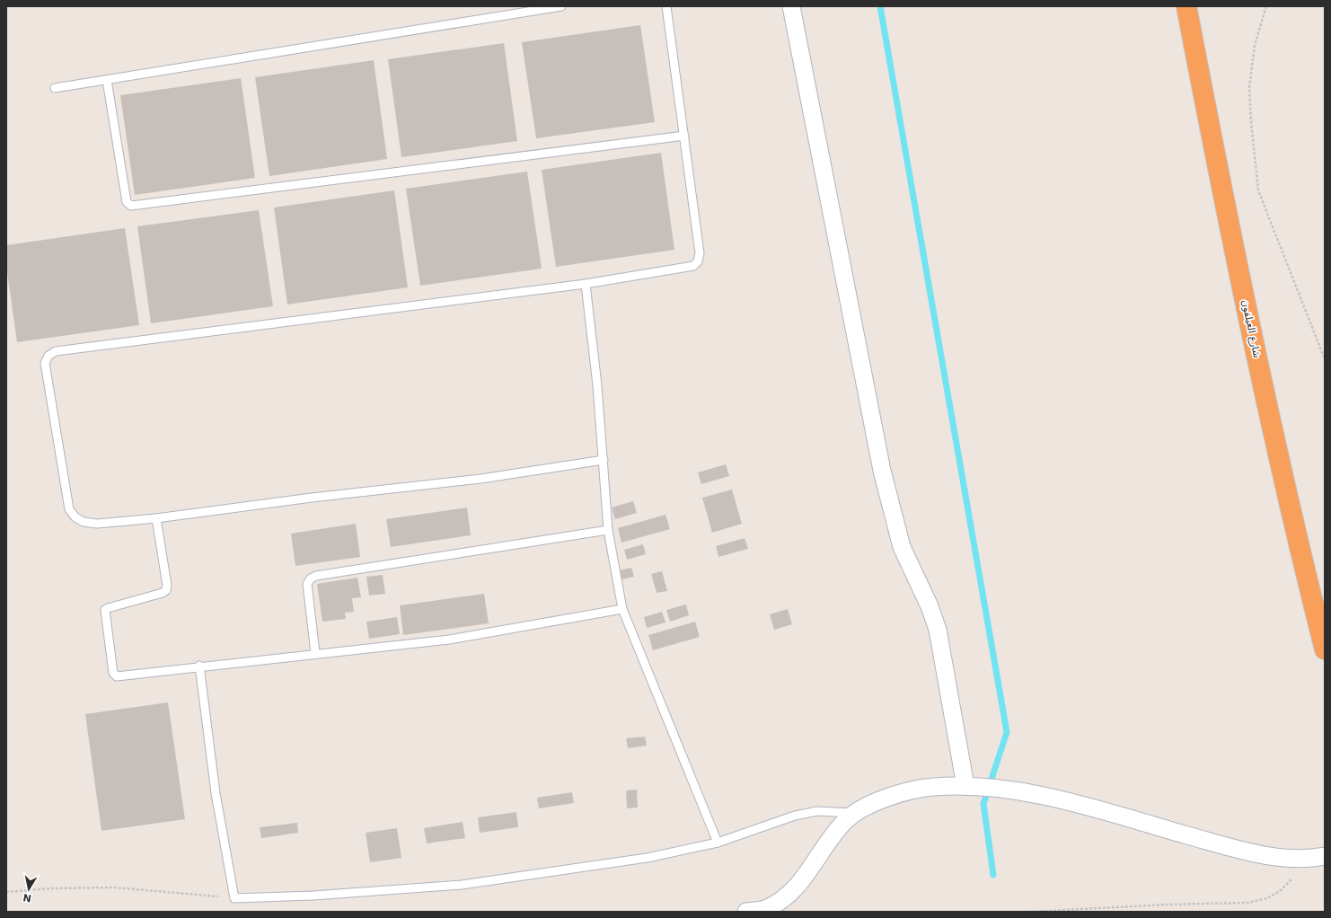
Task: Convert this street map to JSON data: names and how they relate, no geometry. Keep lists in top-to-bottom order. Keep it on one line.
{"streets":{"highway":["شارع العيلفون"]},"north":"bottom"}
